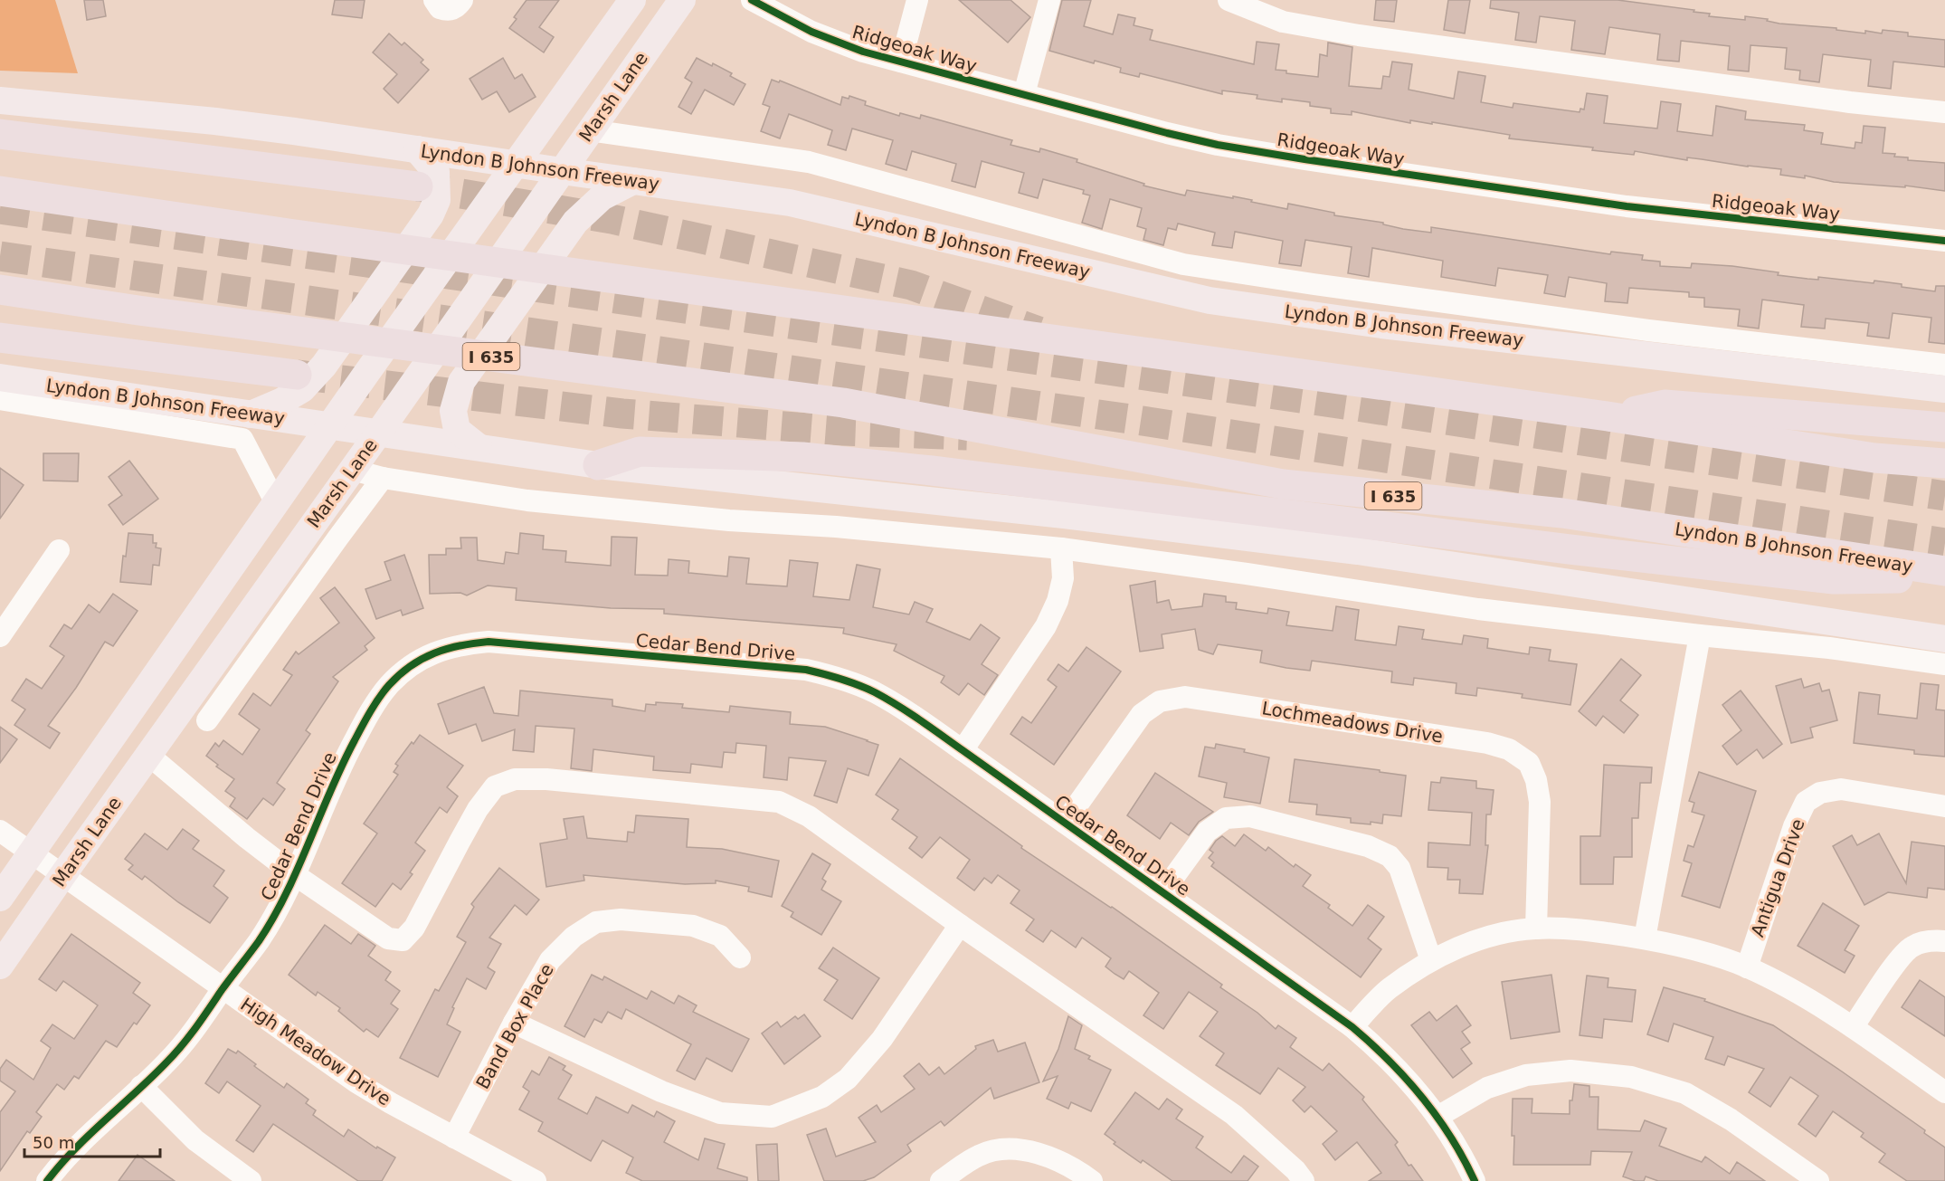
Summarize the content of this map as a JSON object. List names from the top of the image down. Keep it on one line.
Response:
{"streets":{"highway":["Lyndon B Johnson Freeway","I 635"],"main road":["Marsh Lane"],"street":["Ridgeoak Way","Cedar Bend Drive","Lochmeadows Drive","Antigua Drive","Band Box Place","High Meadow Drive"]},"crossings":[["Marsh Lane","Lyndon B Johnson Freeway"],["Marsh Lane","High Meadow Drive"],["Cedar Bend Drive","Lochmeadows Drive"],["Cedar Bend Drive","High Meadow Drive"],["Band Box Place","High Meadow Drive"]],"scale_bar":"50 m"}
